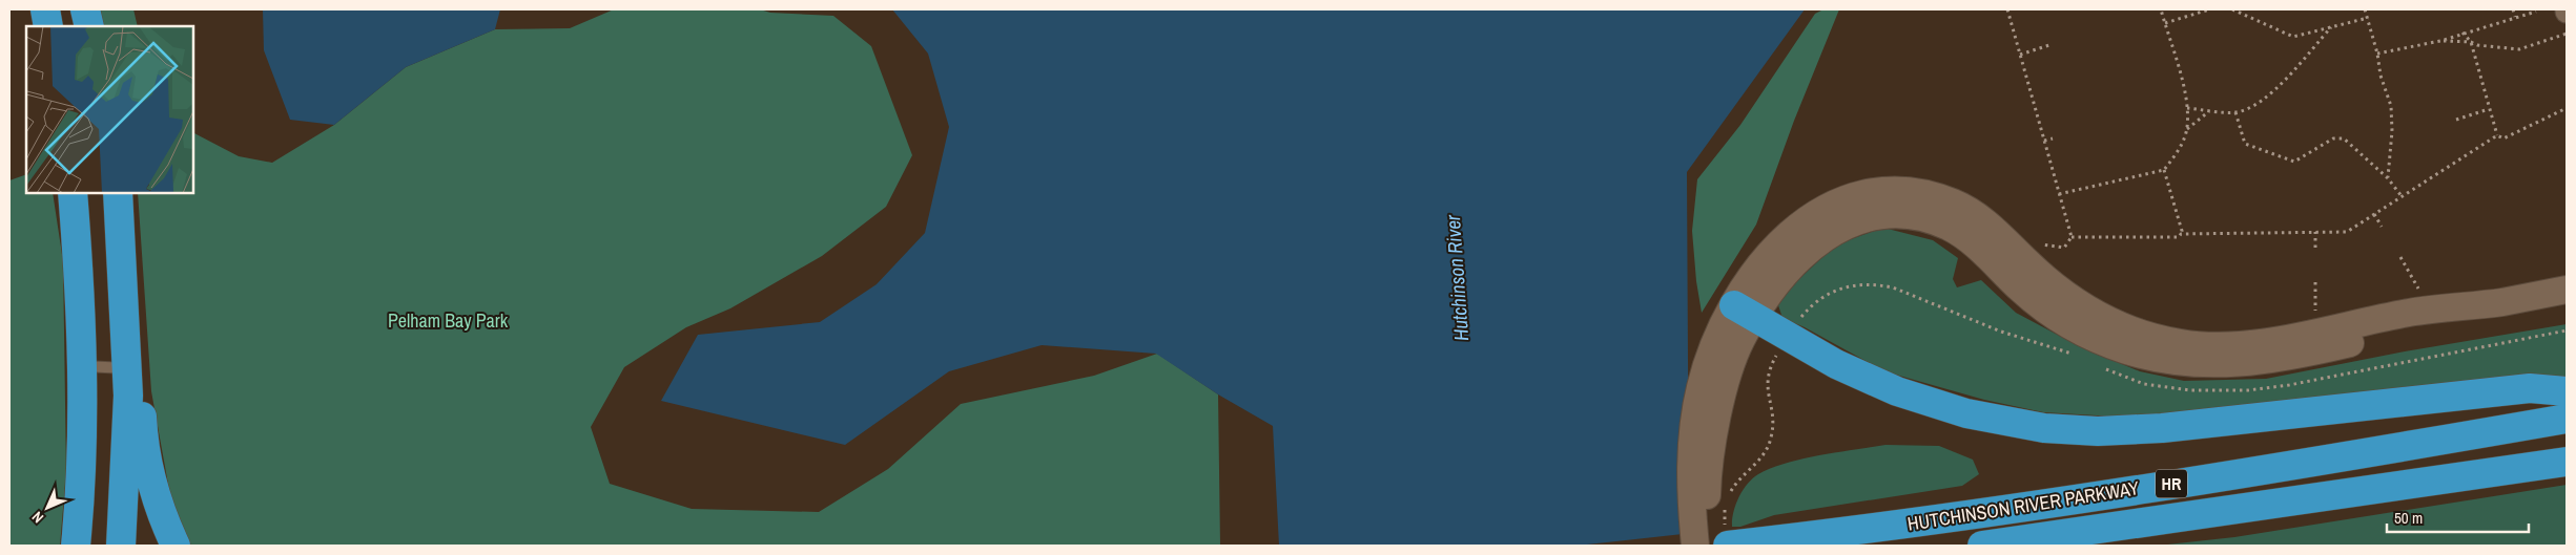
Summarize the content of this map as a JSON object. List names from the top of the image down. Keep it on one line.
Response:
{"streets":{"highway":["HR","HUTCHINSON RIVER PARKWAY"]},"water":["Hutchinson River"],"parks":["Pelham Bay Park"],"scale_bar":"50 m","north":"bottom left"}
